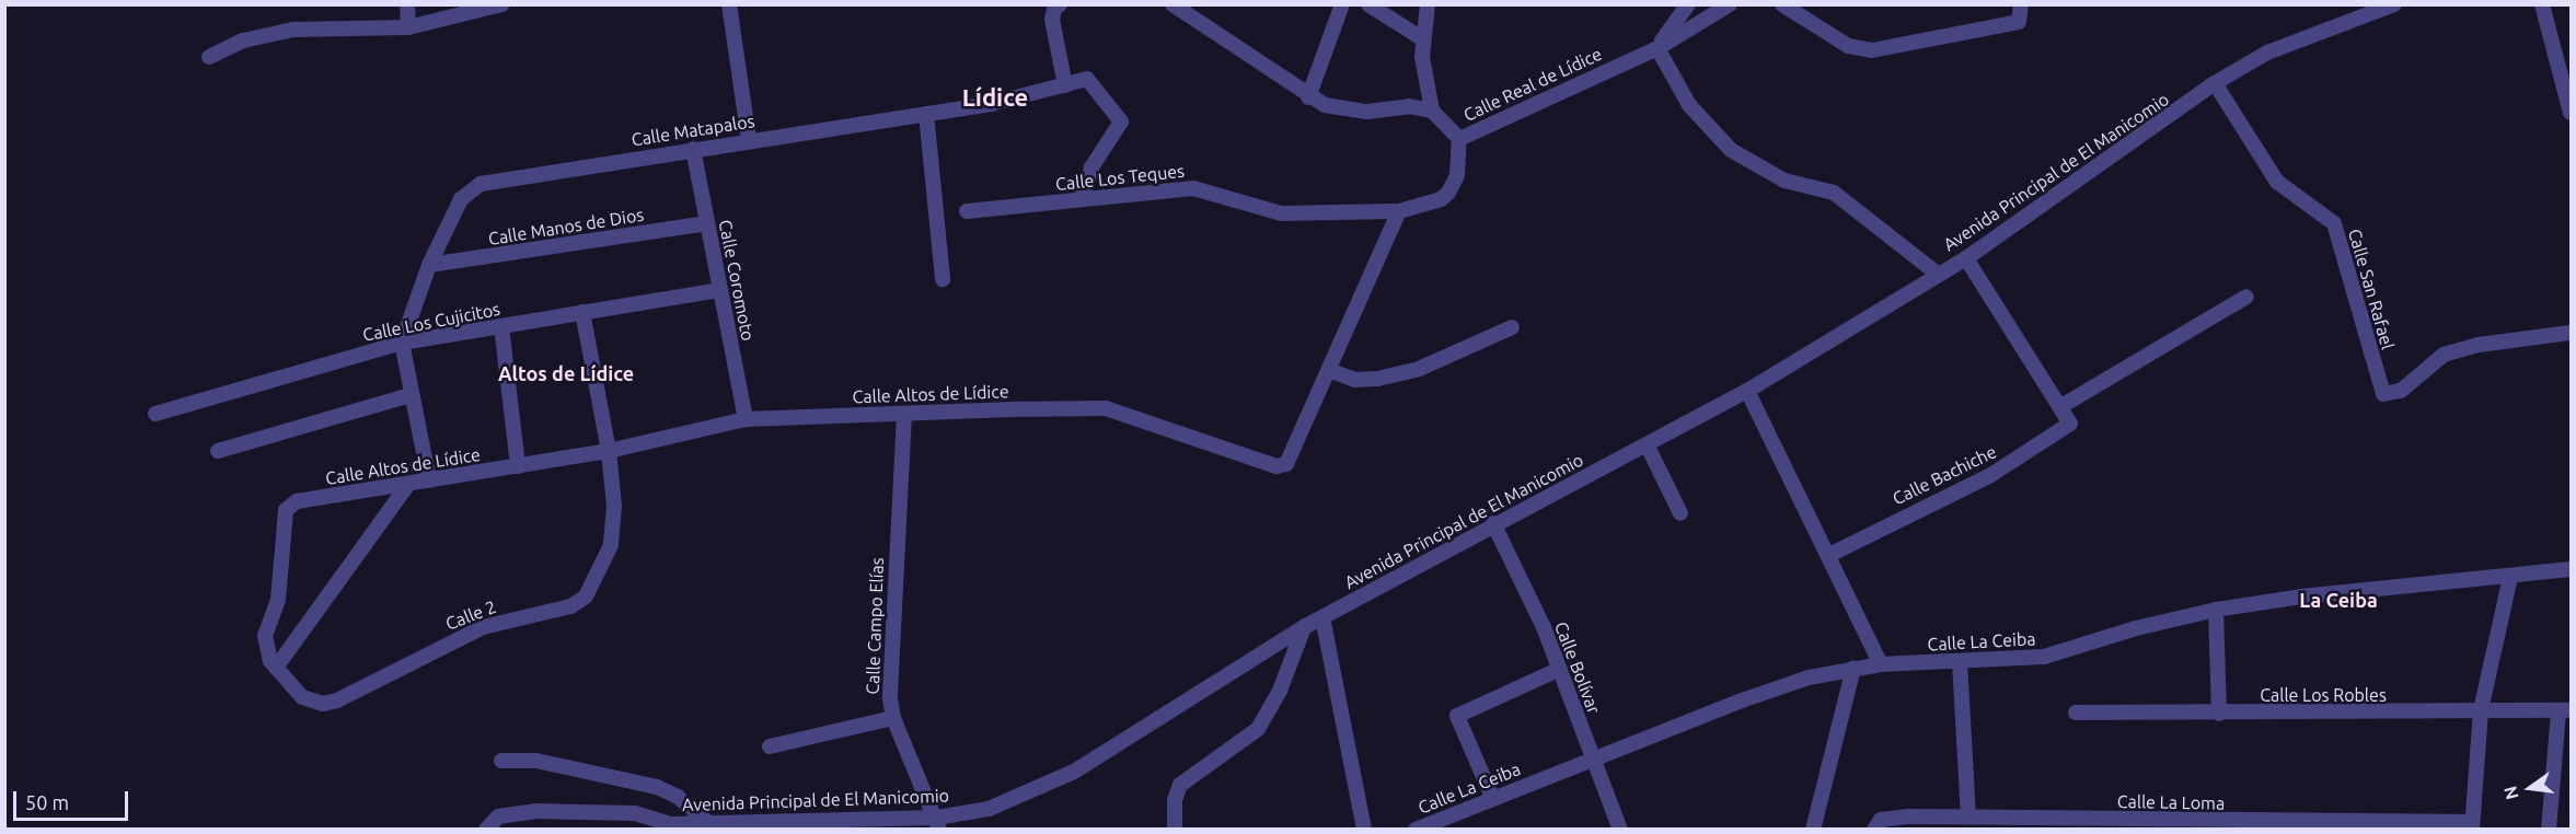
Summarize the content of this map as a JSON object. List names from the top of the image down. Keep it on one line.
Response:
{"streets":{"street":["Calle Real de Lídice","Calle Matapalos","Avenida Principal de El Manicomio","Calle Los Teques","Calle Manos de Dios","Calle Coromoto","Calle San Rafael","Calle Los Cujicitos","Calle Altos de Lídice","Calle Bachiche","Calle 2","Calle Campo Elías","Calle La Ceiba","Calle Bolívar","Calle Los Robles","Calle La Loma"]},"crossings":[["Calle Real de Lídice","Calle Los Teques"],["Calle Matapalos","Calle Los Teques"],["Calle Matapalos","Calle Manos de Dios"],["Calle Matapalos","Calle Coromoto"],["Calle Matapalos","Calle Los Cujicitos"],["Calle Matapalos","Calle Altos de Lídice"],["Avenida Principal de El Manicomio","Calle San Rafael"],["Avenida Principal de El Manicomio","Calle Campo Elías"],["Avenida Principal de El Manicomio","Calle Bolívar"],["Calle Los Teques","Calle Altos de Lídice"],["Calle Manos de Dios","Calle Coromoto"],["Calle Coromoto","Calle Los Cujicitos"],["Calle Coromoto","Calle Altos de Lídice"],["Calle Los Cujicitos","Calle 2"],["Calle Altos de Lídice","Calle 2"],["Calle Altos de Lídice","Calle Campo Elías"],["Calle La Ceiba","Calle Bolívar"]],"districts":["Lídice","Altos de Lídice","La Ceiba"],"scale_bar":"50 m","north":"left"}
